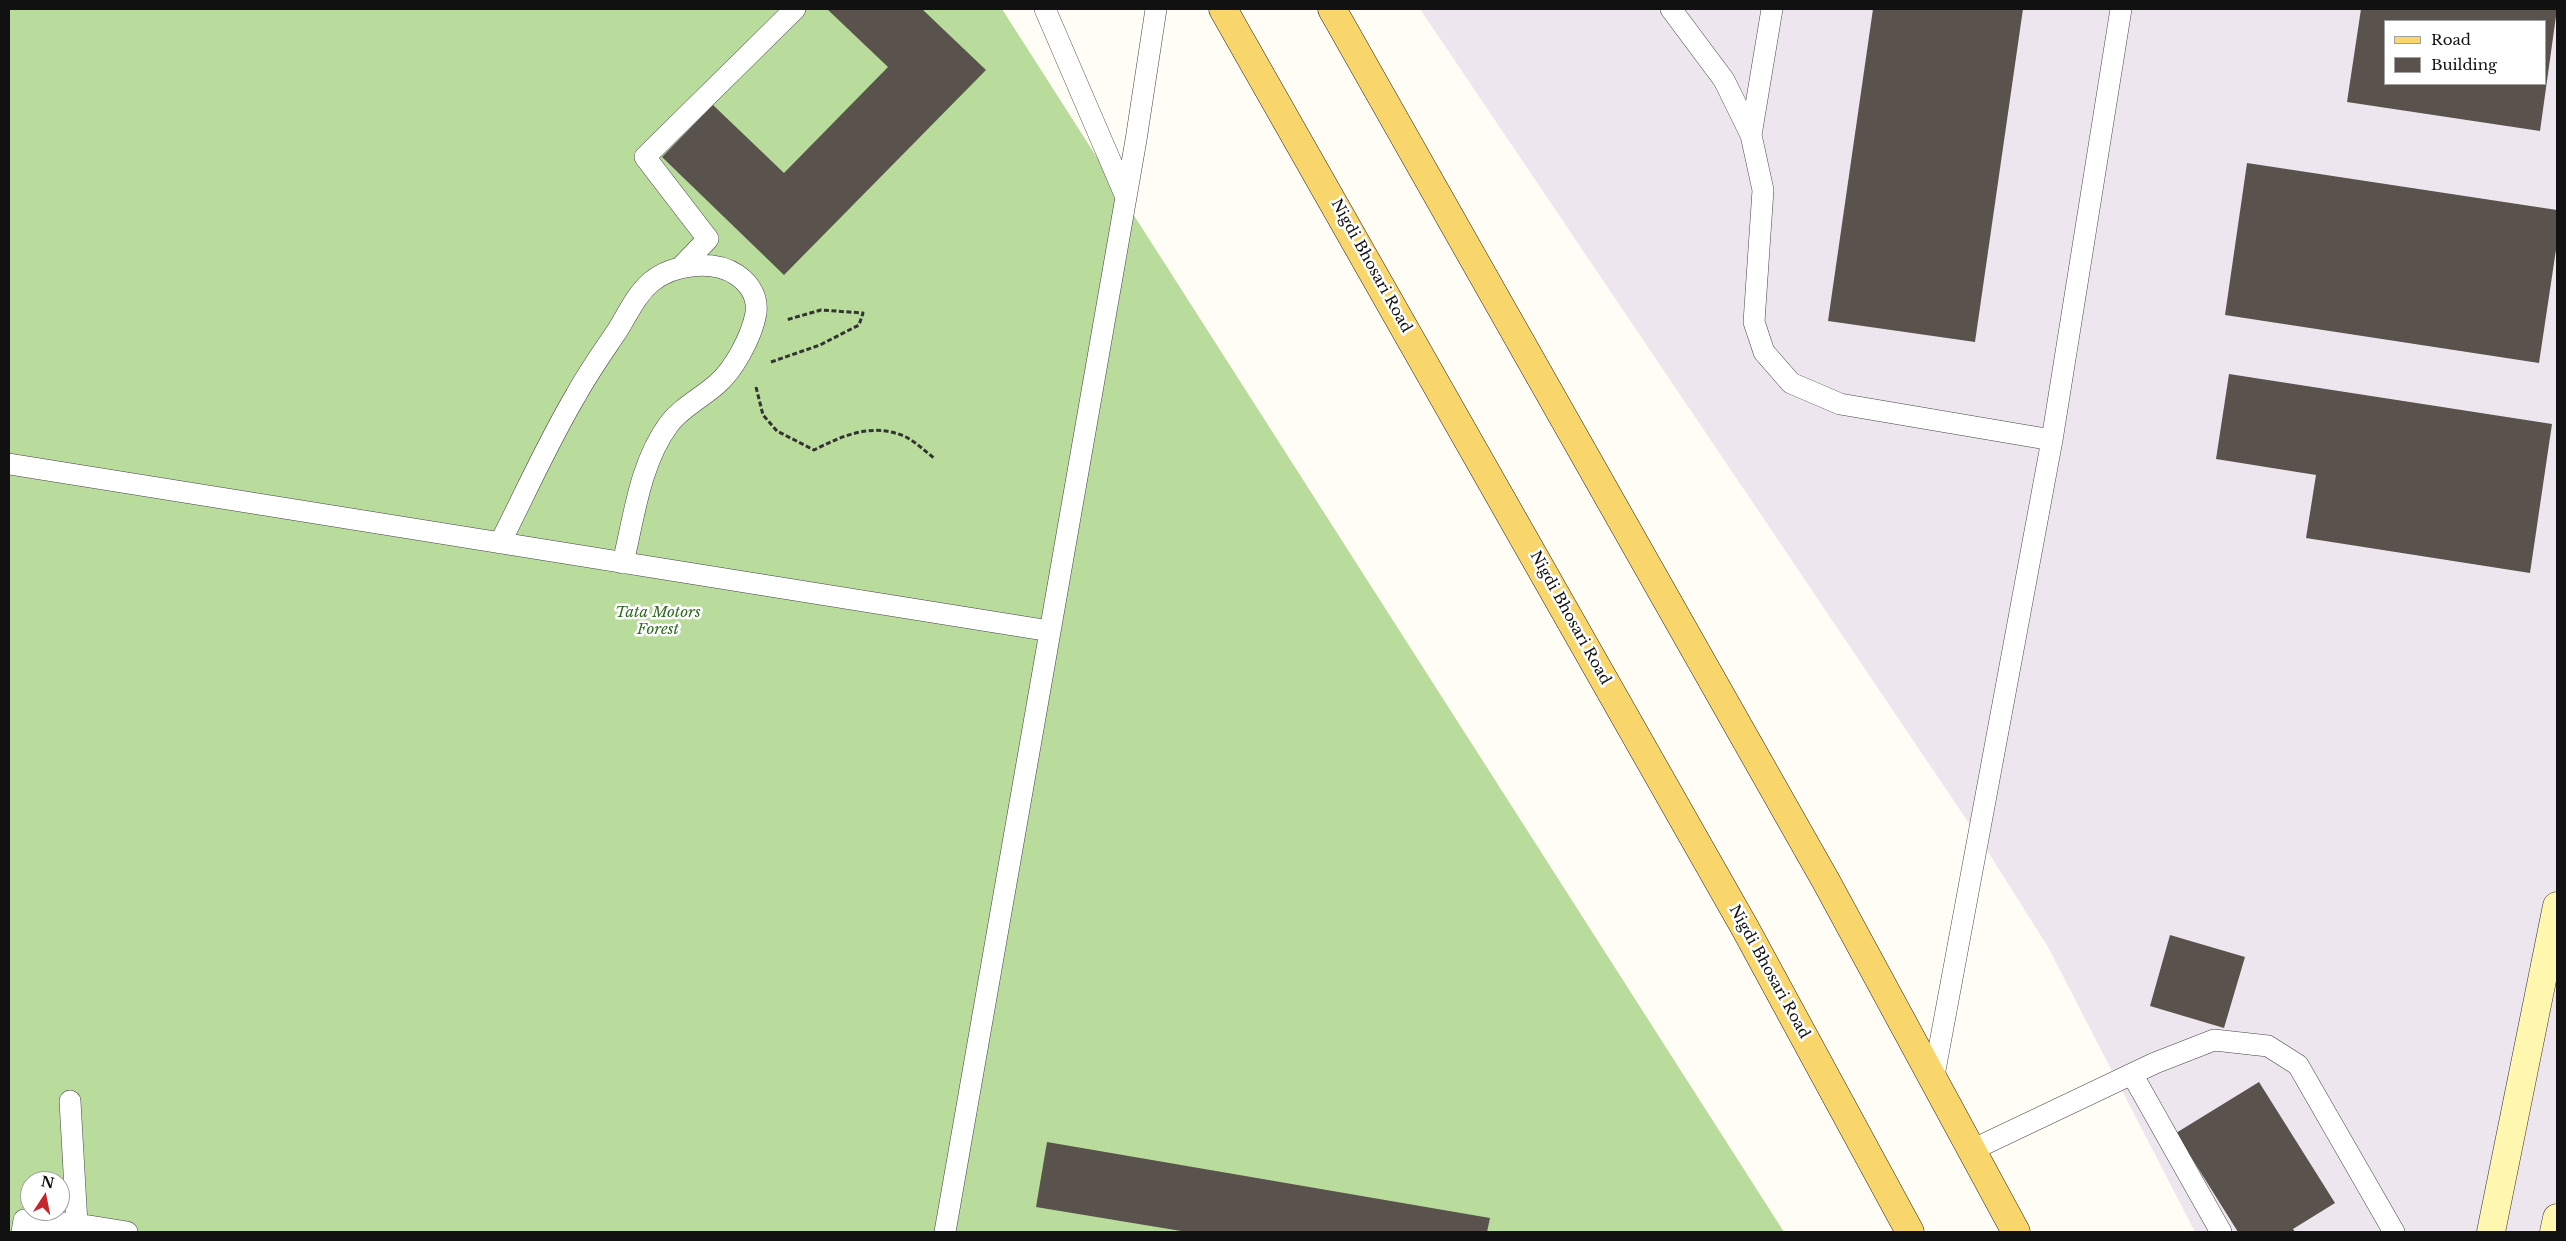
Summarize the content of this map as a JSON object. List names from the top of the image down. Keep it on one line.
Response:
{"streets":{"main road":["Nigdi Bhosari Road"]},"parks":["Tata Motors Forest"],"legend":["Road","Building"],"north":"top"}
